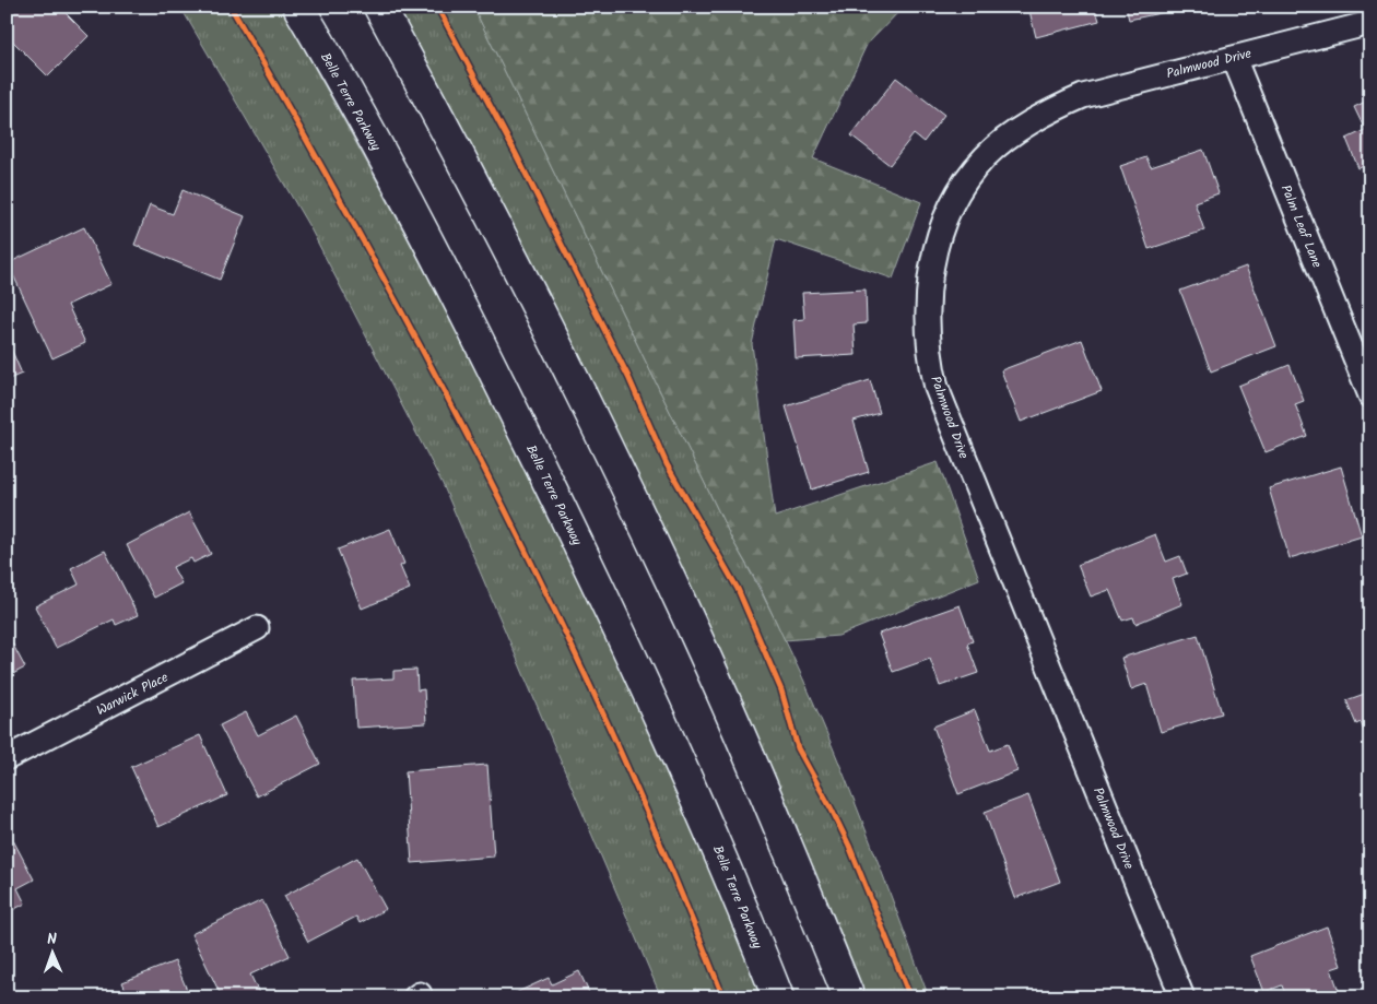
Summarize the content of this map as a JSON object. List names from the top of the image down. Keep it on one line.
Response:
{"streets":{"main road":["Belle Terre Parkway"],"street":["Palmwood Drive","Palm Leaf Lane","Warwick Place"]},"crossings":[["Palmwood Drive","Palm Leaf Lane"]],"north":"top"}
